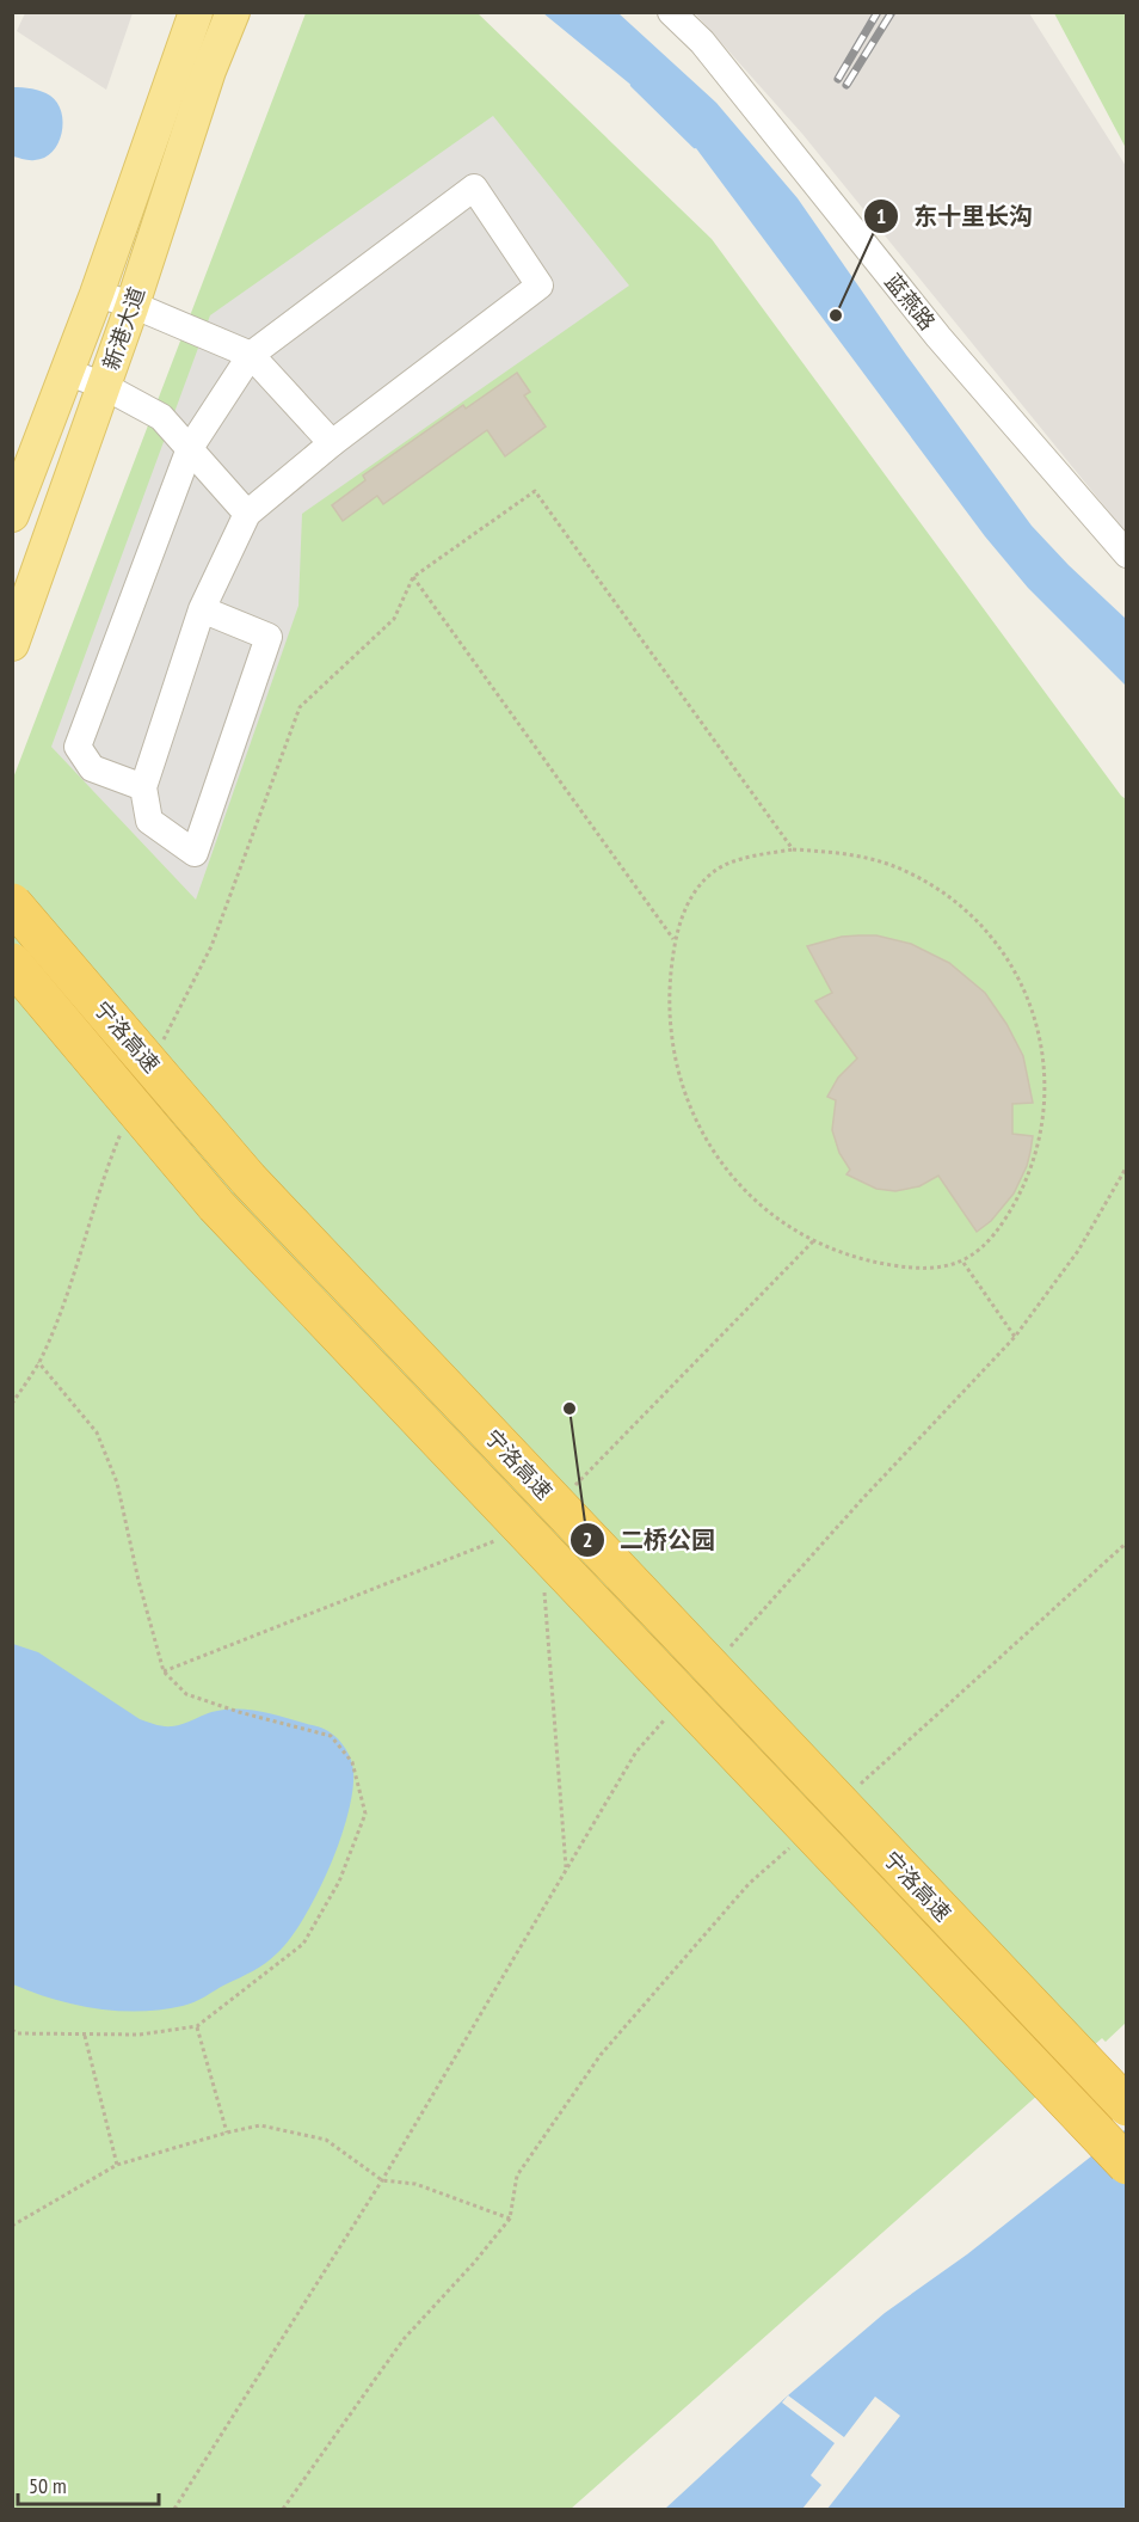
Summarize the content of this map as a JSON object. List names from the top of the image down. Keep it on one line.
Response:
{"streets":{"highway":["宁洛高速"],"main road":["新港大道"],"street":["蓝燕路"]},"places":["东十里长沟","二桥公园"],"scale_bar":"50 m"}
